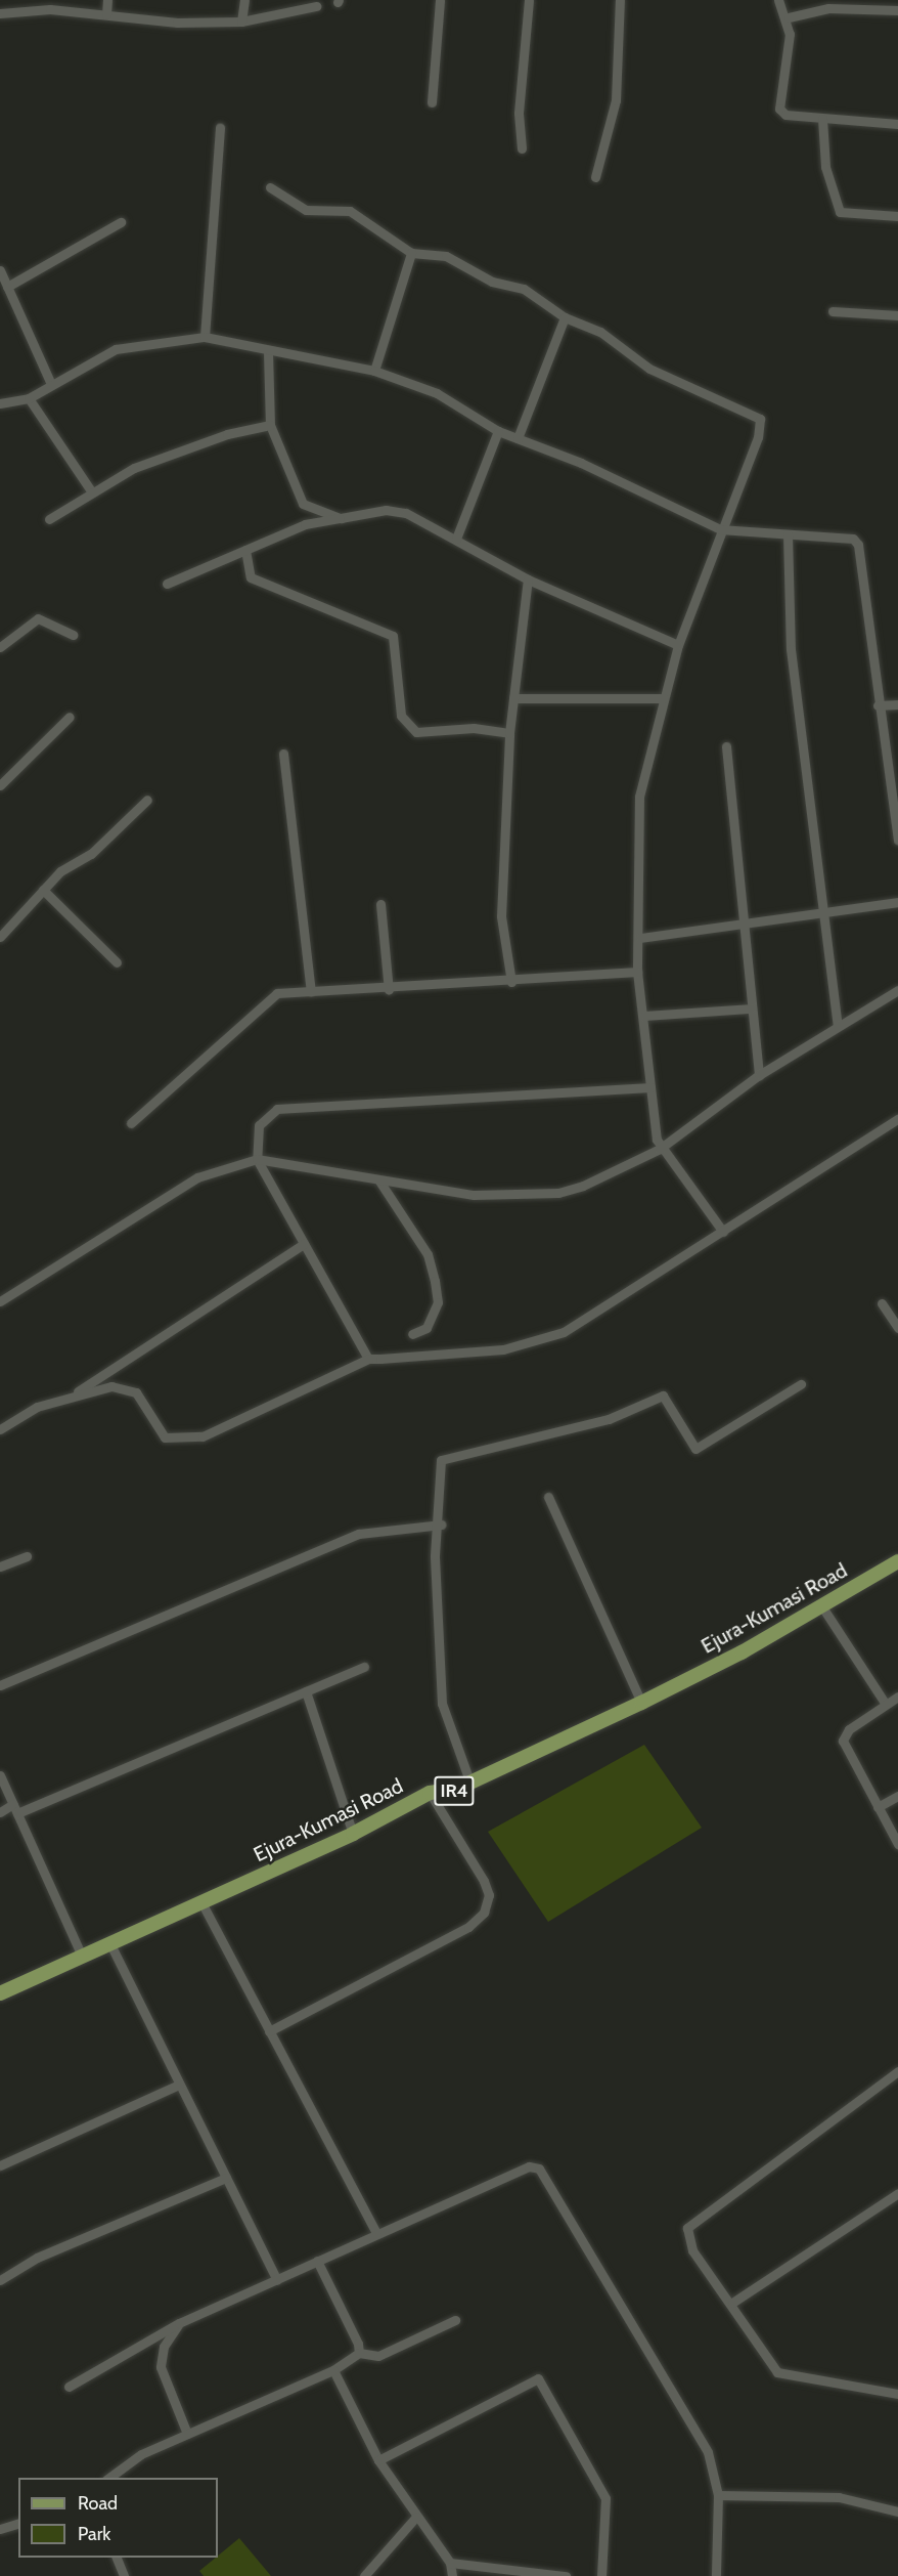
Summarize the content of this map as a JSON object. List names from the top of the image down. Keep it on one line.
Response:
{"streets":{"main road":["Ejura-Kumasi Road","IR4"]},"legend":["Road","Park"]}
